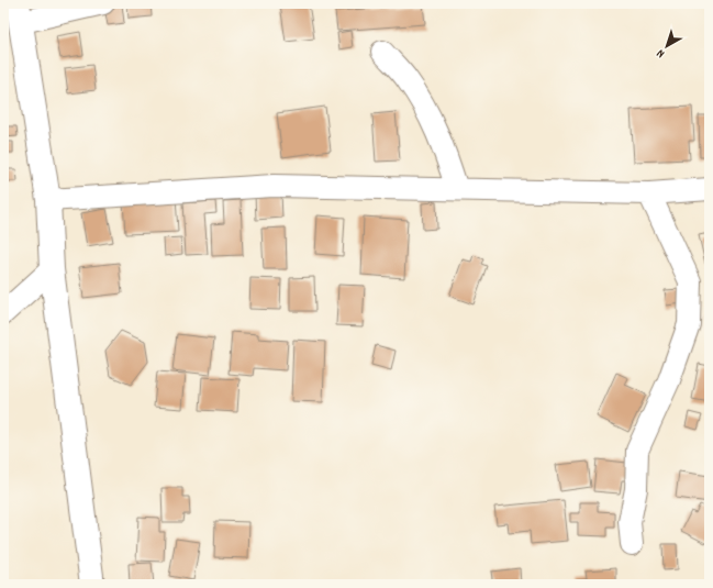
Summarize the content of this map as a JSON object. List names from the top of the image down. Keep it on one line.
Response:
{"north":"bottom left"}
